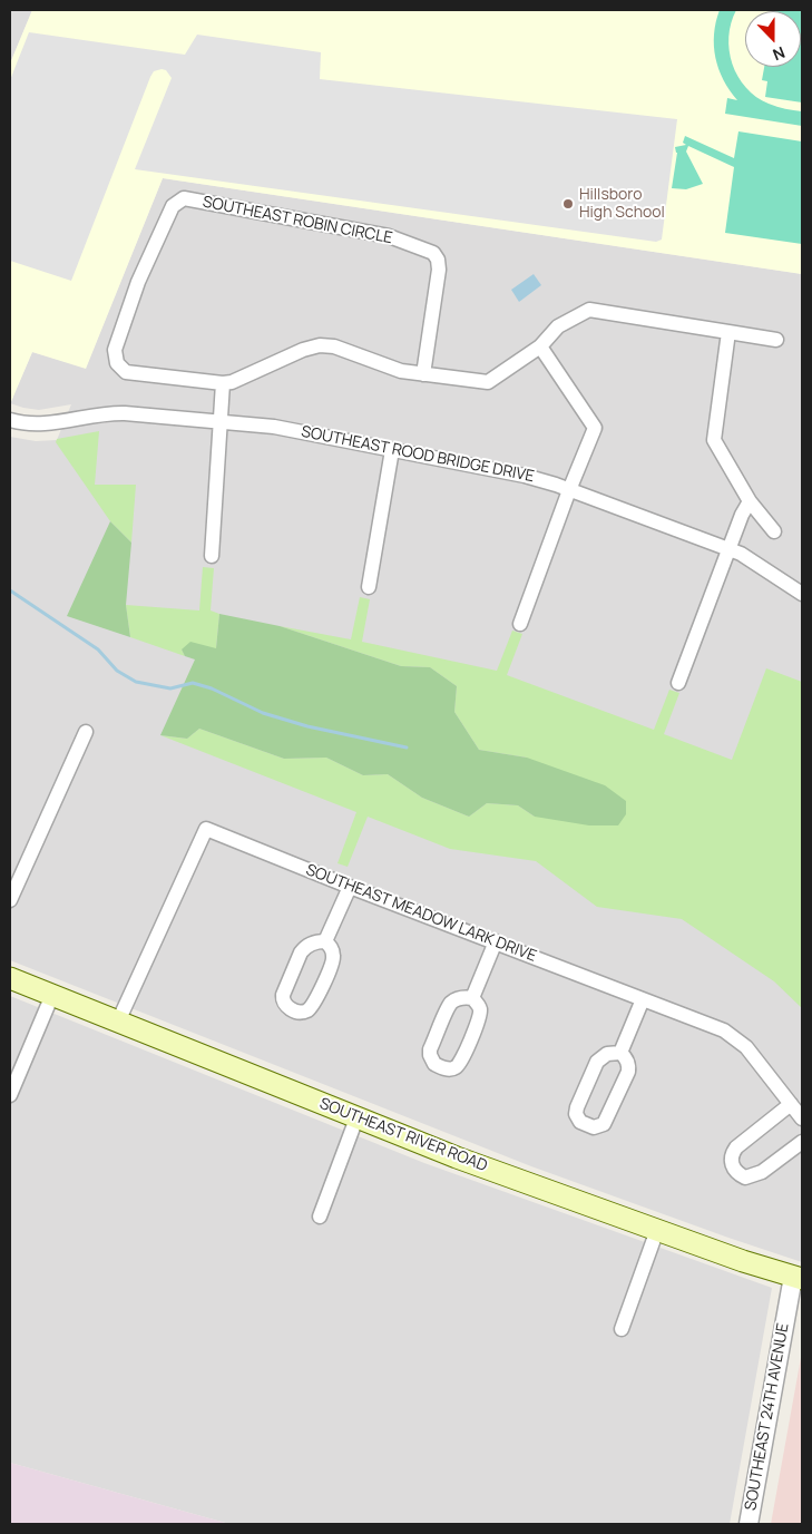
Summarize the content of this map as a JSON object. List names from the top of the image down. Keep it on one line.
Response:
{"streets":{"main road":["SOUTHEAST RIVER ROAD"],"street":["SOUTHEAST ROBIN CIRCLE","SOUTHEAST ROOD BRIDGE DRIVE","SOUTHEAST MEADOW LARK DRIVE","SOUTHEAST 24TH AVENUE"]},"crossings":[["SOUTHEAST MEADOW LARK DRIVE","SOUTHEAST RIVER ROAD"],["SOUTHEAST RIVER ROAD","SOUTHEAST 24TH AVENUE"]],"places":["Hillsboro High School"],"north":"bottom"}
